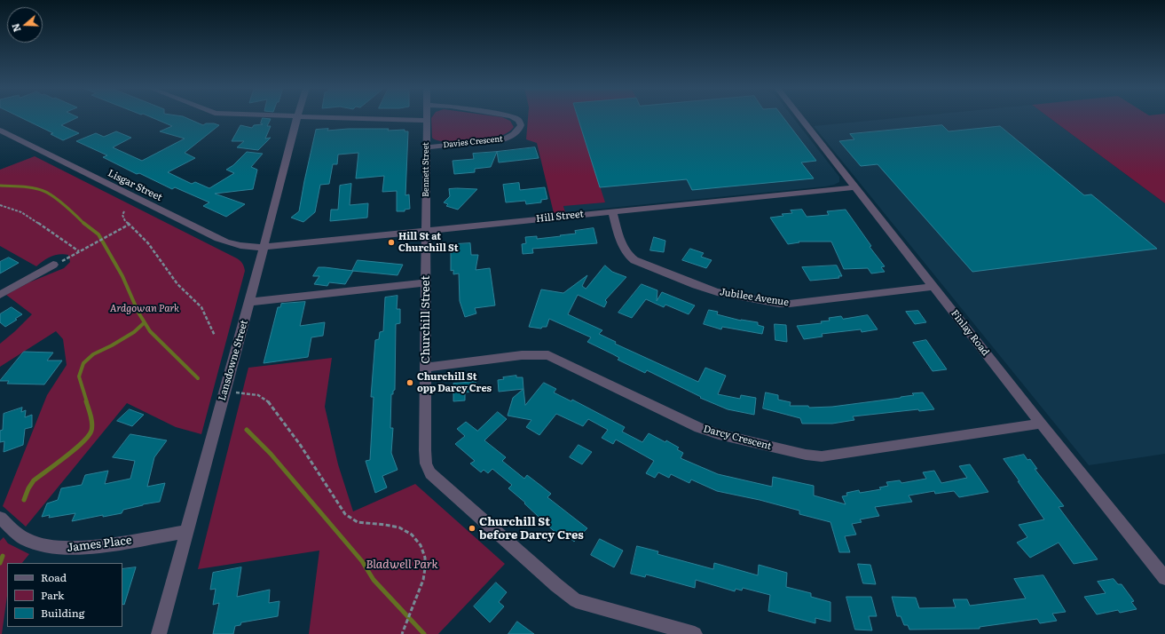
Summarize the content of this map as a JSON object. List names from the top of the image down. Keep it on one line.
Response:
{"streets":{"street":["Davies Crescent","Bennett Street","Lisgar Street","Hill Street","Jubilee Avenue","Churchill Street","Finlay Road","Lansdowne Street","Darcy Crescent","James Place"]},"crossings":[["Davies Crescent","Bennett Street"],["Bennett Street","Hill Street"],["Bennett Street","Churchill Street"],["Lisgar Street","Hill Street"],["Lisgar Street","Lansdowne Street"],["Hill Street","Jubilee Avenue"],["Hill Street","Churchill Street"],["Hill Street","Finlay Road"],["Hill Street","Lansdowne Street"],["Jubilee Avenue","Finlay Road"],["Churchill Street","Darcy Crescent"],["Finlay Road","Darcy Crescent"],["Lansdowne Street","James Place"]],"parks":["Ardgowan Park","Bladwell Park"],"places":["Hill St at Churchill St","Churchill St opp Darcy Cres","Churchill St before Darcy Cres"],"legend":["Road","Park","Building"],"north":"left"}
